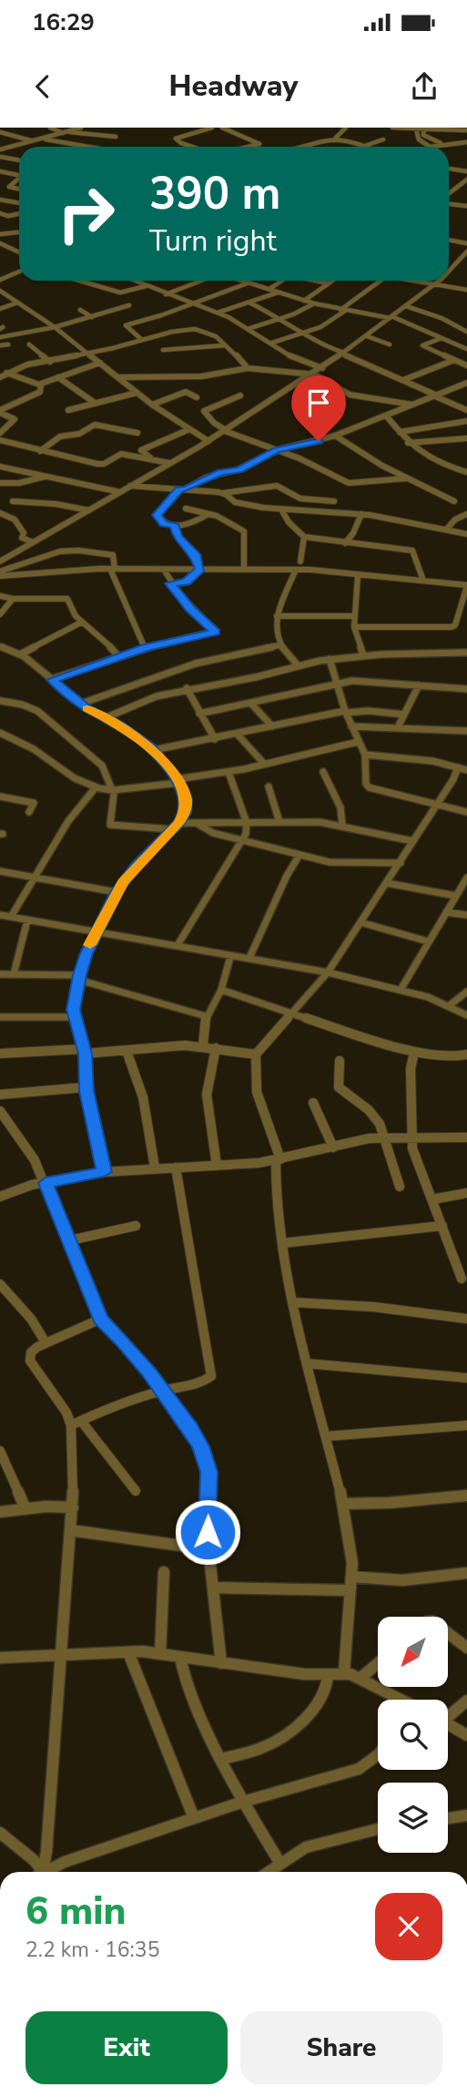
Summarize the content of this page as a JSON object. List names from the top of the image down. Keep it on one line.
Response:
{"north":"bottom left","page":{"status":"16:29","header":"Headway","turn":["390 m","Turn right"],"heading":["6 min","2.2 km · 16:35"],"buttons":["Exit","Share"]}}
